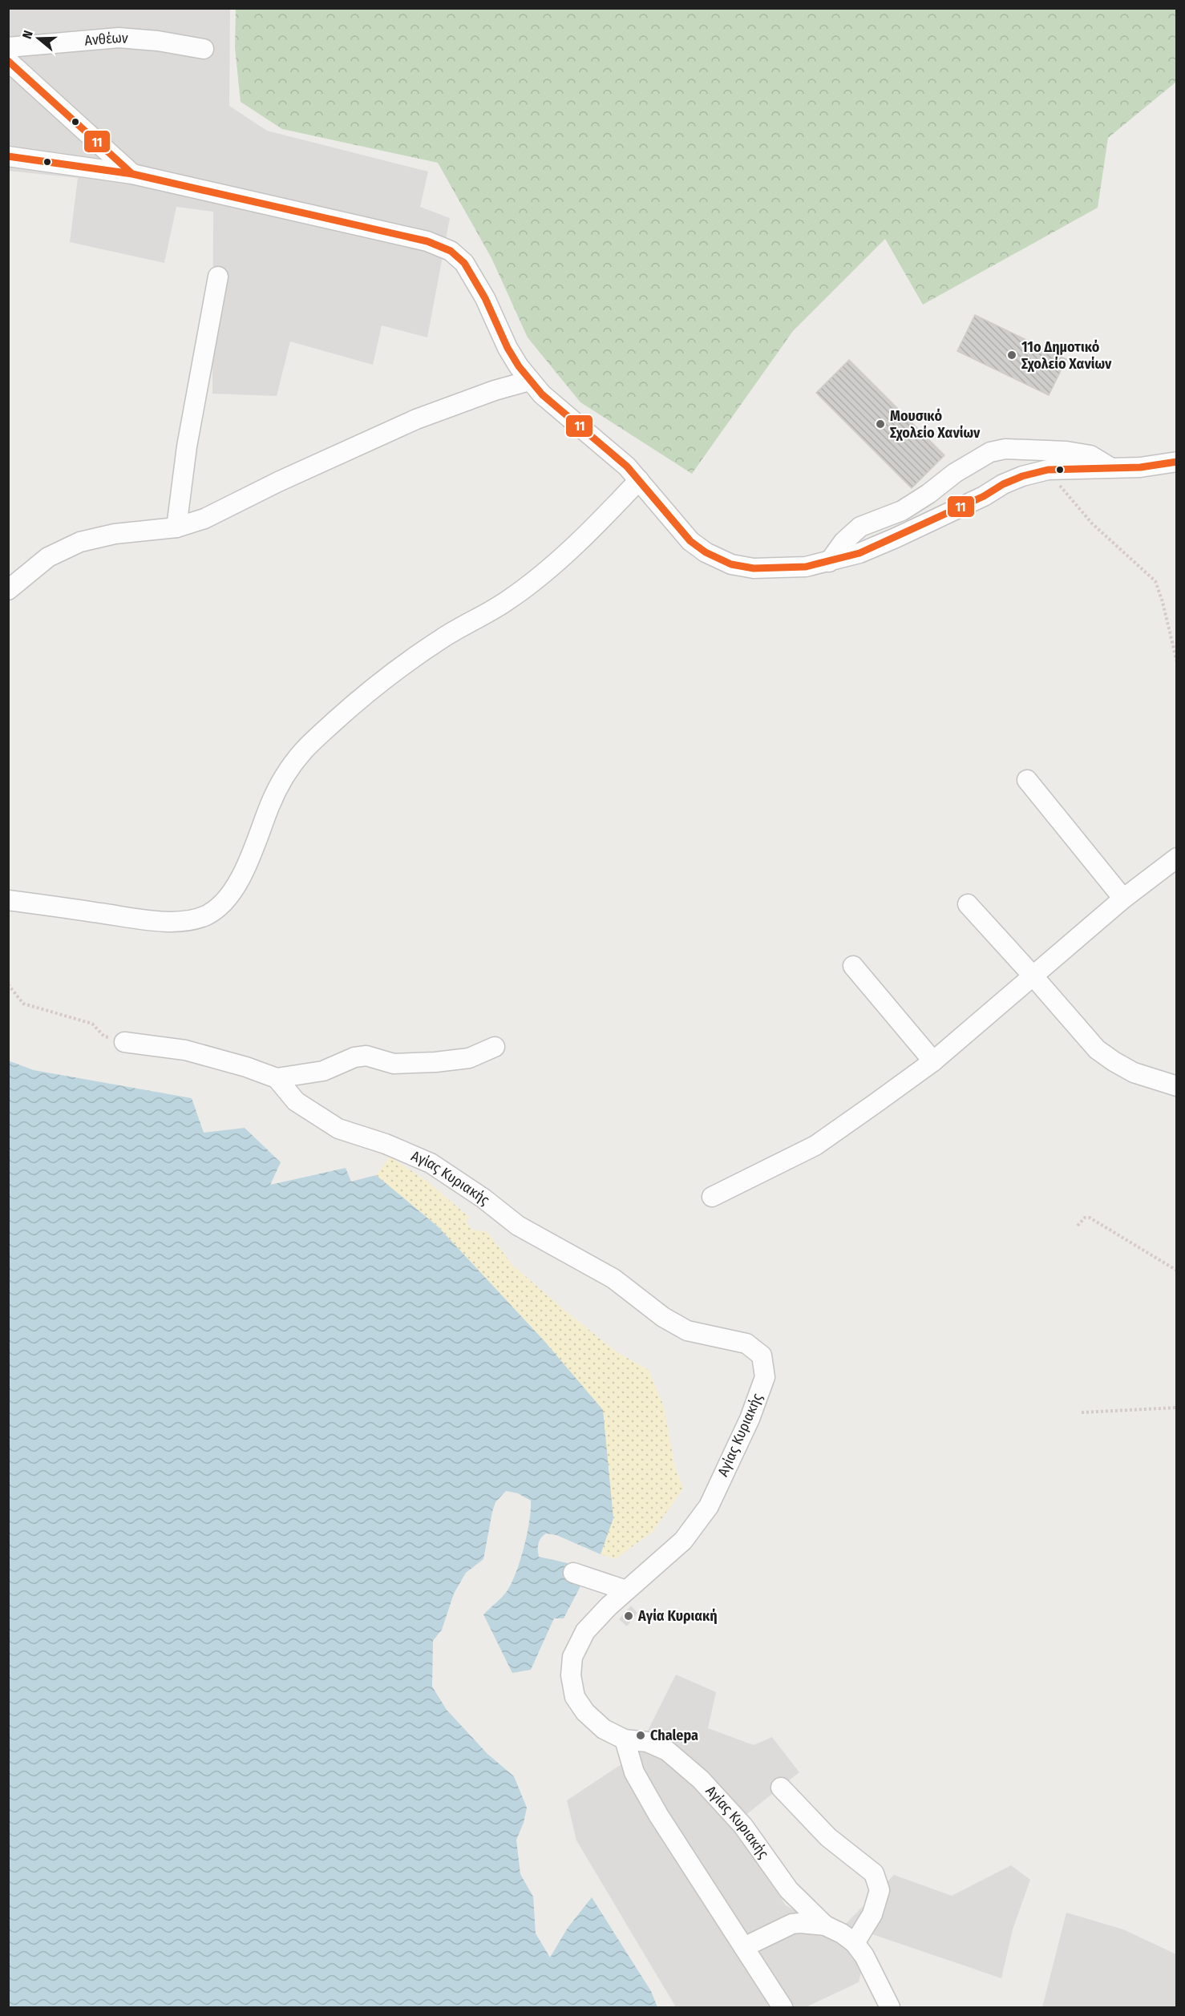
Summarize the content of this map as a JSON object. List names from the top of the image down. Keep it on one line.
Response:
{"streets":{"street":["Ανθέων","Αγίας Κυριακής"]},"places":["11o Δημοτικό Σχολείο Χανίων","Μουσικό Σχολείο Χανίων","Αγία Κυριακή","Chalepa"],"lines":["transit line 11"],"north":"left"}
